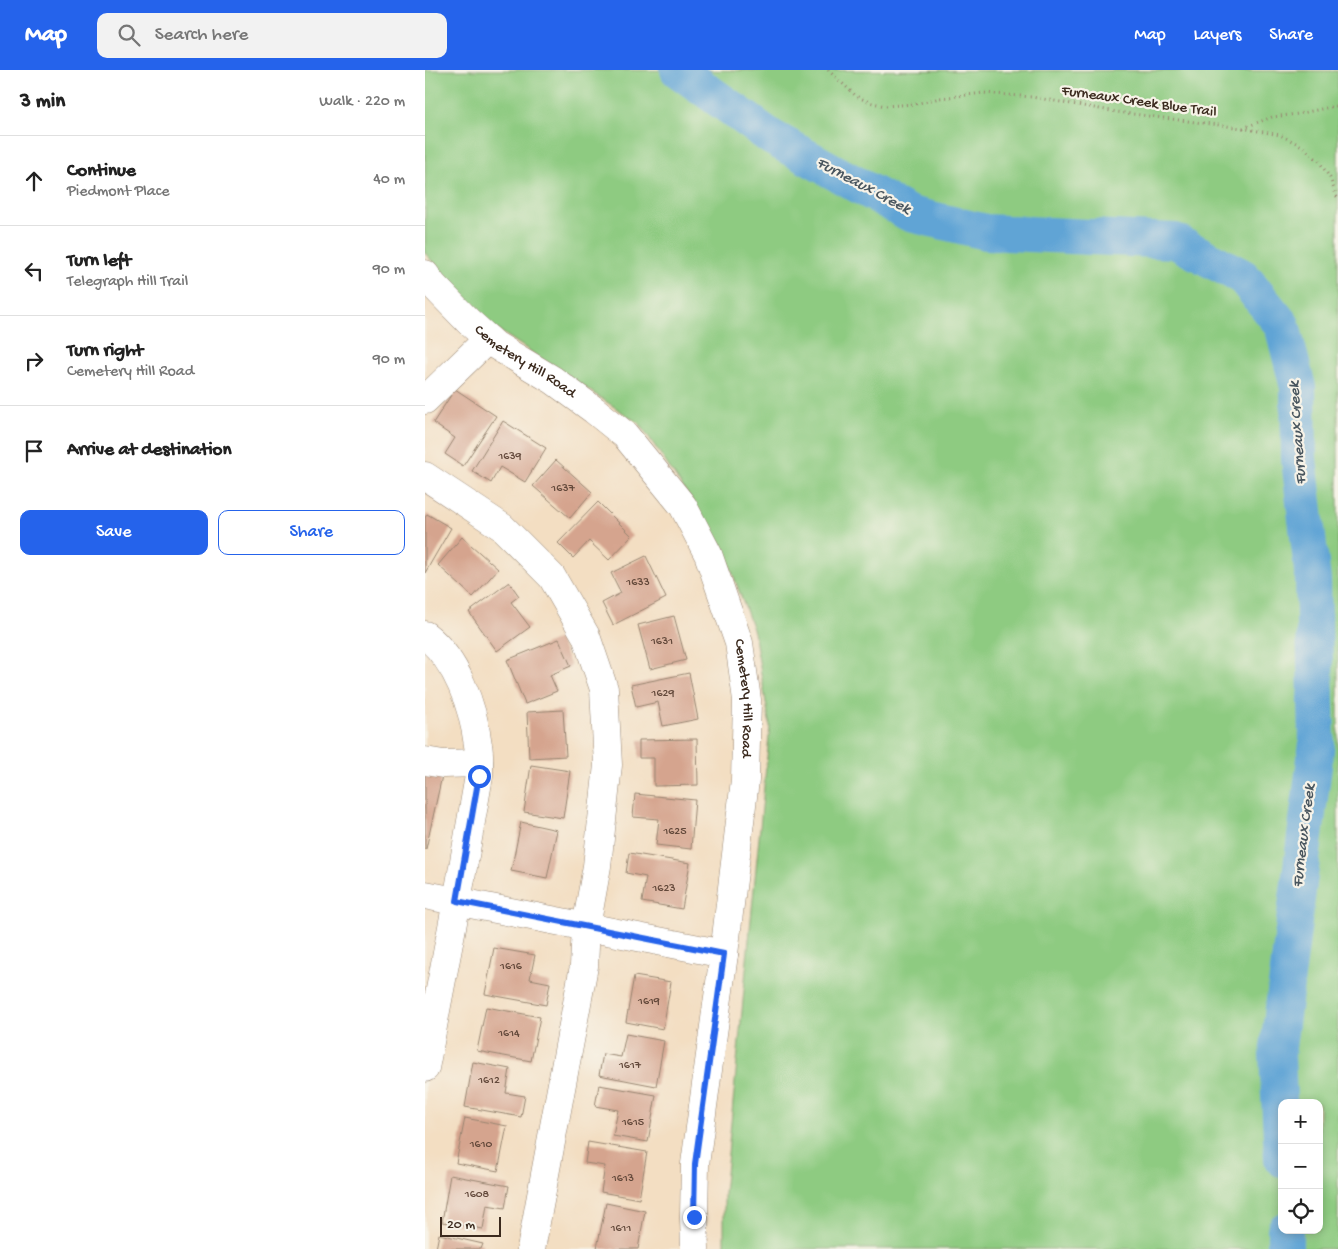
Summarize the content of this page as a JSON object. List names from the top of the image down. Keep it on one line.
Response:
{"streets":{"street":["Cemetery Hill Road"],"path":["Furneaux Creek Blue Trail"]},"water":["Furneaux Creek"],"house_numbers":["1639","1637","1633","1631","1629","1625","1623","1616","1619","1614","1617","1612","1615","1610","1613","1608","1611"],"scale_bar":"20 m","page":{"header":"Map","search":"Search here","nav":["Map","Layers","Share"],"heading":["3 min","Walk · 220 m"],"list":[["Continue","Piedmont Place","40 m"],["Turn left","Telegraph Hill Trail","90 m"],["Turn right","Cemetery Hill Road","90 m"],"Arrive at destination"],"buttons":["Save","Share"],"map_buttons":["+","−"],"scale":"20 m"}}
